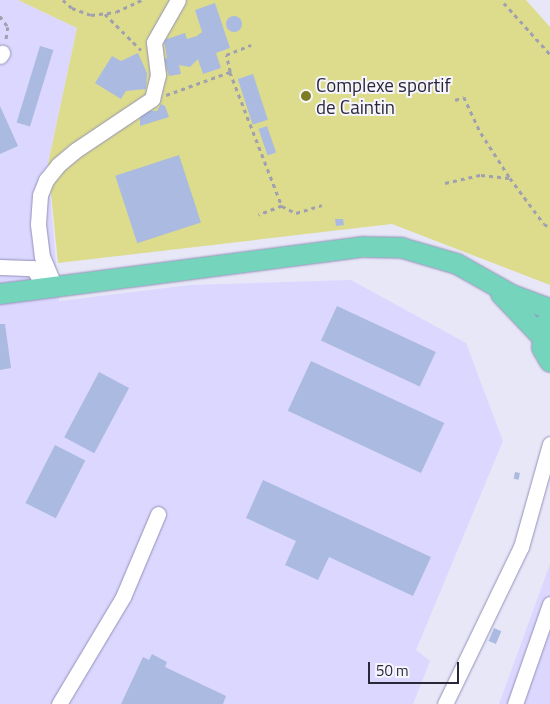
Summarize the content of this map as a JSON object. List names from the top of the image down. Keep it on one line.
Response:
{"places":["Complexe sportif de Caintin"],"scale_bar":"50 m"}
